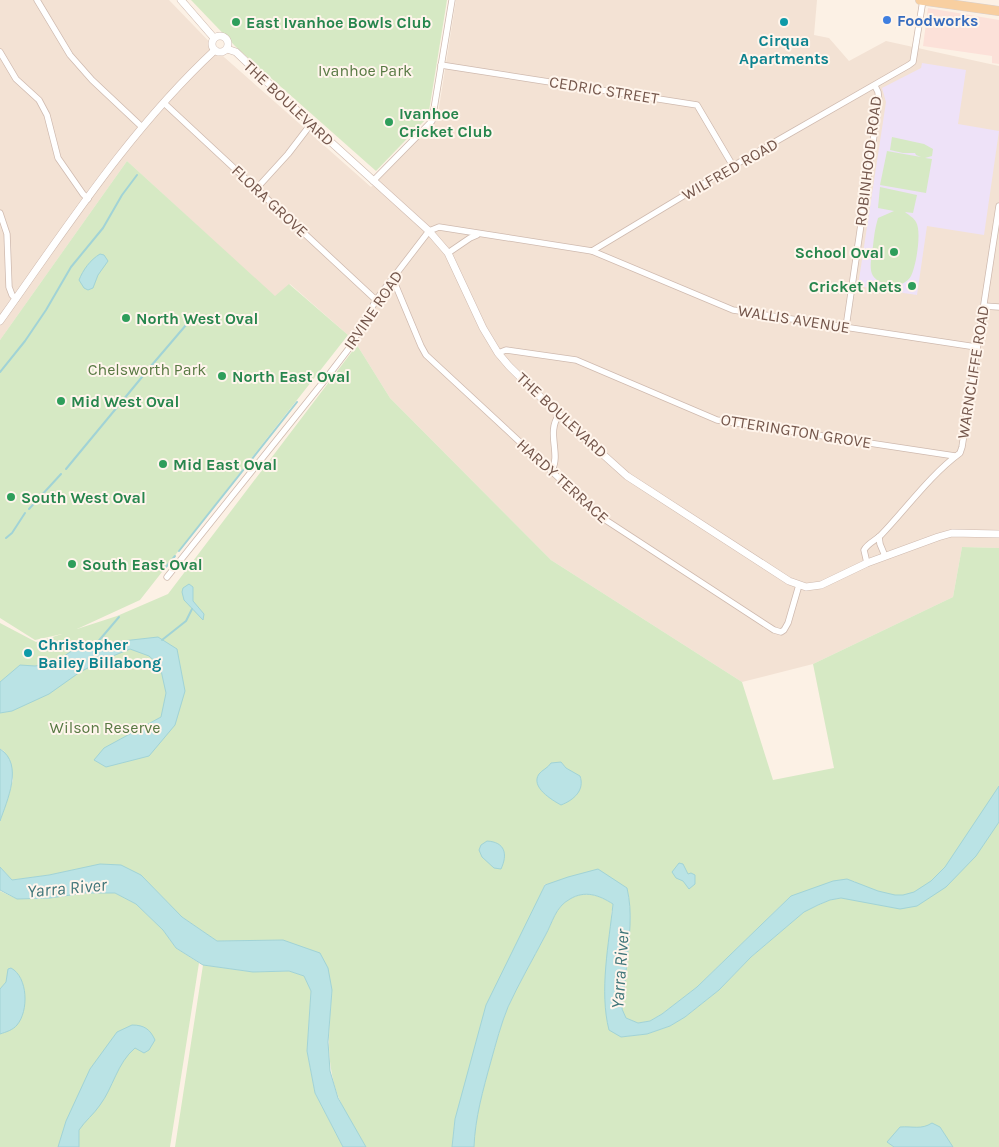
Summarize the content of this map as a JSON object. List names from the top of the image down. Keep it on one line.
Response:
{"streets":{"street":["CEDRIC STREET","THE BOULEVARD","ROBINHOOD ROAD","WILFRED ROAD","FLORA GROVE","IRVINE ROAD","WALLIS AVENUE","WARNCLIFFE ROAD","OTTERINGTON GROVE","HARDY TERRACE"]},"crossings":[["CEDRIC STREET","WILFRED ROAD"],["THE BOULEVARD","IRVINE ROAD"],["THE BOULEVARD","WARNCLIFFE ROAD"],["THE BOULEVARD","OTTERINGTON GROVE"],["THE BOULEVARD","HARDY TERRACE"],["ROBINHOOD ROAD","WILFRED ROAD"],["ROBINHOOD ROAD","WALLIS AVENUE"],["WILFRED ROAD","WALLIS AVENUE"],["FLORA GROVE","IRVINE ROAD"],["IRVINE ROAD","HARDY TERRACE"],["WALLIS AVENUE","WARNCLIFFE ROAD"],["WARNCLIFFE ROAD","OTTERINGTON GROVE"]],"water":["Yarra River"],"parks":["Ivanhoe Park","Chelsworth Park","Wilson Reserve"],"places":["Foodworks","East Ivanhoe Bowls Club","Cirqua Apartments","Ivanhoe Cricket Club","School Oval","Cricket Nets","North West Oval","North East Oval","Mid West Oval","Mid East Oval","South West Oval","South East Oval","Christopher Bailey Billabong"]}
